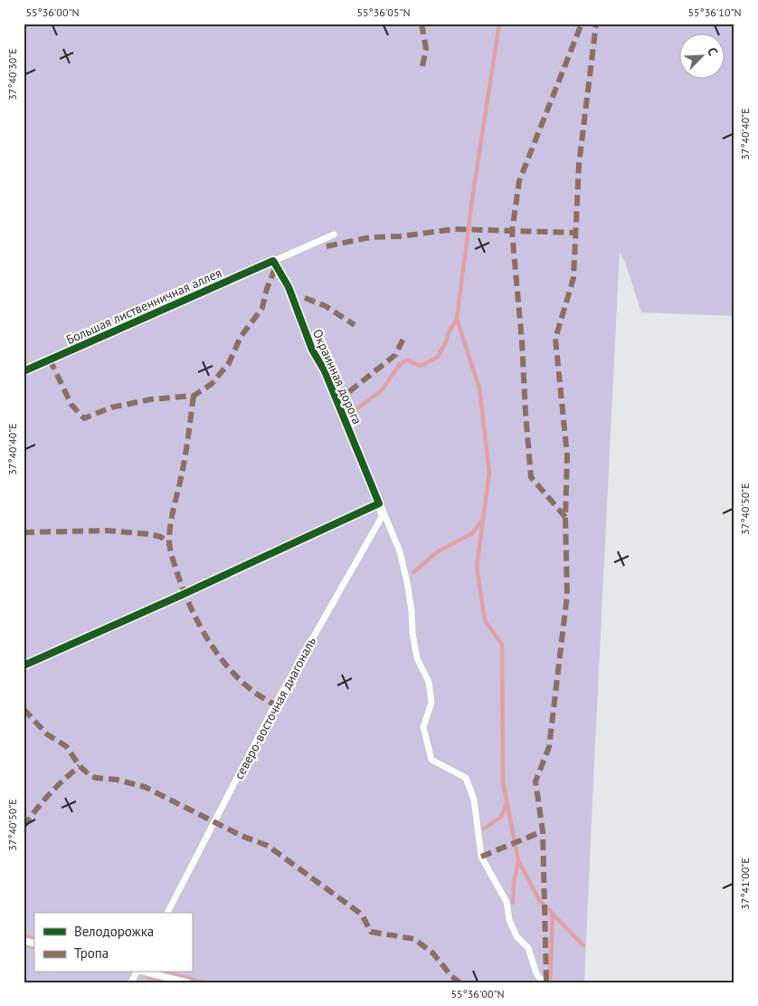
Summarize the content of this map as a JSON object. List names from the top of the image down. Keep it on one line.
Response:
{"streets":{"lane":["Большая лиственничная аллея","Окраинная дорога","северо-восточная диагональ"]},"crossings":[["Большая лиственничная аллея","Окраинная дорога"],["Окраинная дорога","северо-восточная диагональ"]],"legend":["Велодорожка","Тропа"],"north":"top right","coordinates":["55°36'00\"N","55°36'05\"N","55°36'10\"N","37°40'30\"E","37°40'40\"E","37°40'50\"E","37°41'00\"E"]}
